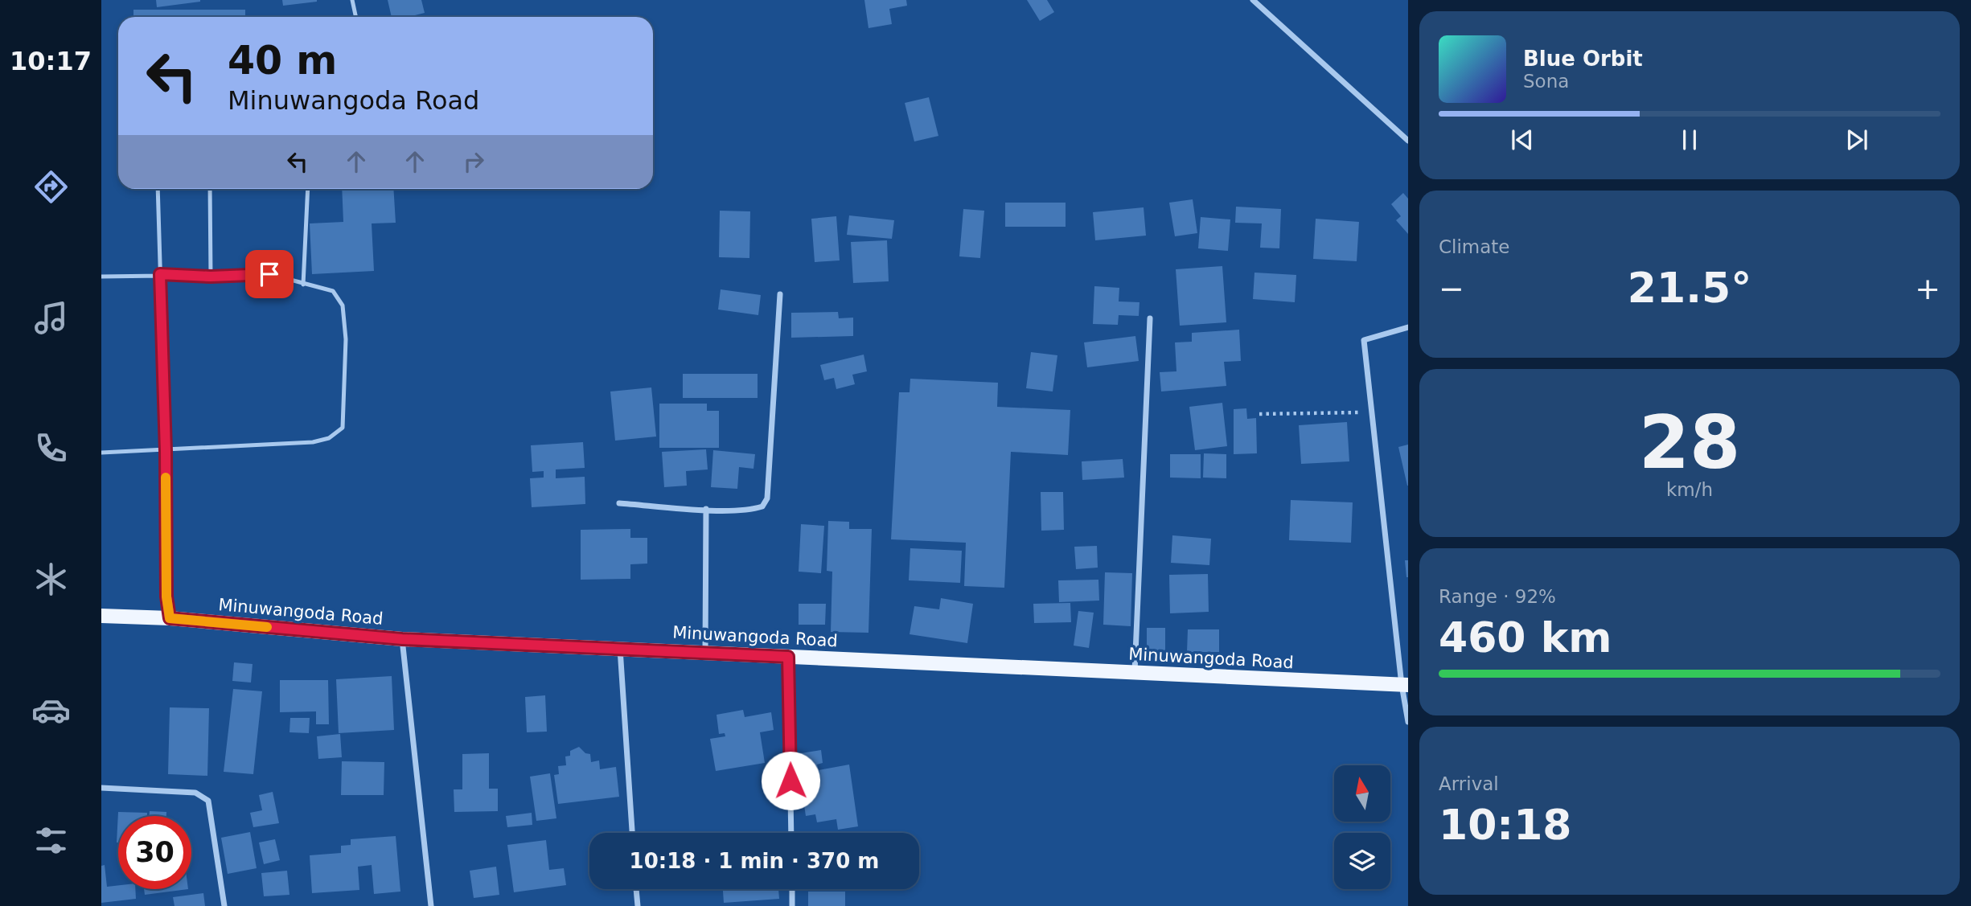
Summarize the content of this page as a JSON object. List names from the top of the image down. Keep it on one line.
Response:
{"streets":{"main road":["Minuwangoda Road"]},"north":"top","page":{"tabs":"10:17","turn":["40 m","Minuwangoda Road"],"song":["Blue Orbit","Sona"],"tile":["Climate",["28","km/h"],["Range · 92%","460 km"],["Arrival","10:18"]],"heat":["−","21.5°","+"],"limit":"30","trip":"10:18 · 1 min · 370 m"}}
